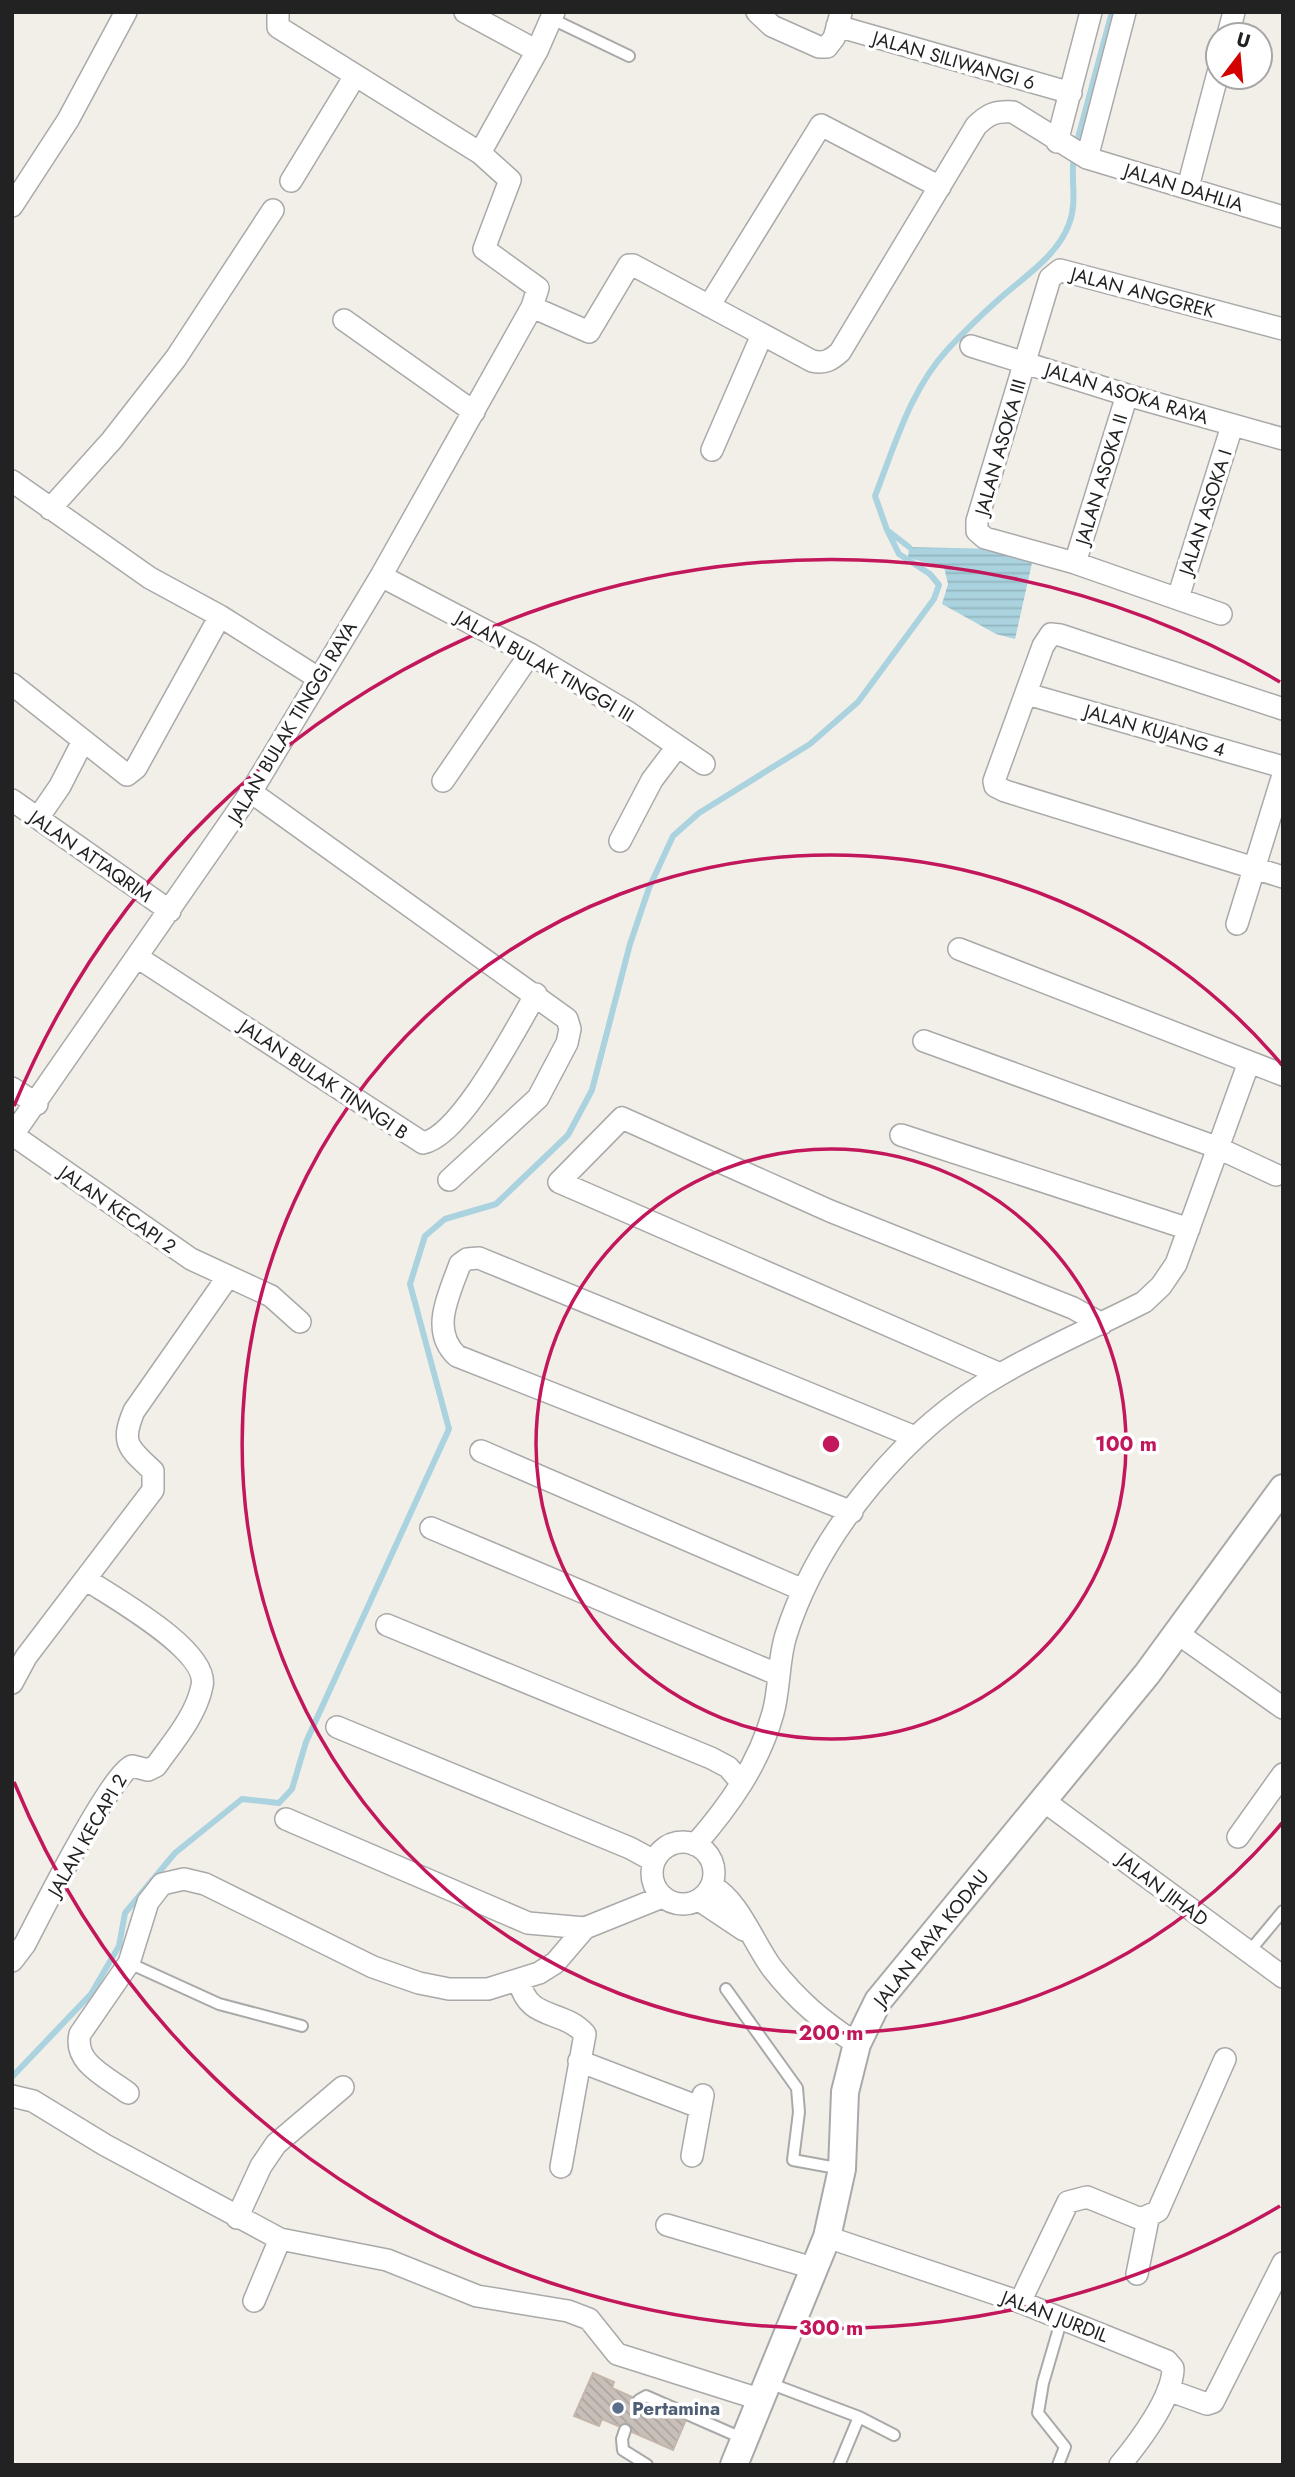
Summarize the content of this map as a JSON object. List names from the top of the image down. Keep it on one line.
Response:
{"streets":{"street":["JALAN SILIWANGI 6","JALAN DAHLIA","JALAN ANGGREK","JALAN ASOKA RAYA","JALAN ASOKA III","JALAN ASOKA II","JALAN ASOKA I","JALAN BULAK TINGGI III","JALAN BULAK TINGGI RAYA","JALAN KUJANG 4","JALAN ATTAQRIM","JALAN BULAK TINNGI B","JALAN KECAPI 2","JALAN JIHAD","JALAN RAYA KODAU","JALAN JURDIL"]},"crossings":[["JALAN ANGGREK","JALAN ASOKA RAYA"],["JALAN ANGGREK","JALAN ASOKA III"],["JALAN ASOKA RAYA","JALAN ASOKA III"],["JALAN ASOKA RAYA","JALAN ASOKA II"],["JALAN ASOKA RAYA","JALAN ASOKA I"],["JALAN ASOKA III","JALAN ASOKA II"],["JALAN BULAK TINGGI III","JALAN BULAK TINGGI RAYA"],["JALAN BULAK TINGGI RAYA","JALAN ATTAQRIM"],["JALAN BULAK TINGGI RAYA","JALAN BULAK TINNGI B"],["JALAN BULAK TINGGI RAYA","JALAN KECAPI 2"],["JALAN JIHAD","JALAN RAYA KODAU"],["JALAN RAYA KODAU","JALAN JURDIL"]],"places":["Pertamina"],"north":"top","rings":["100 m","200 m","300 m"]}
